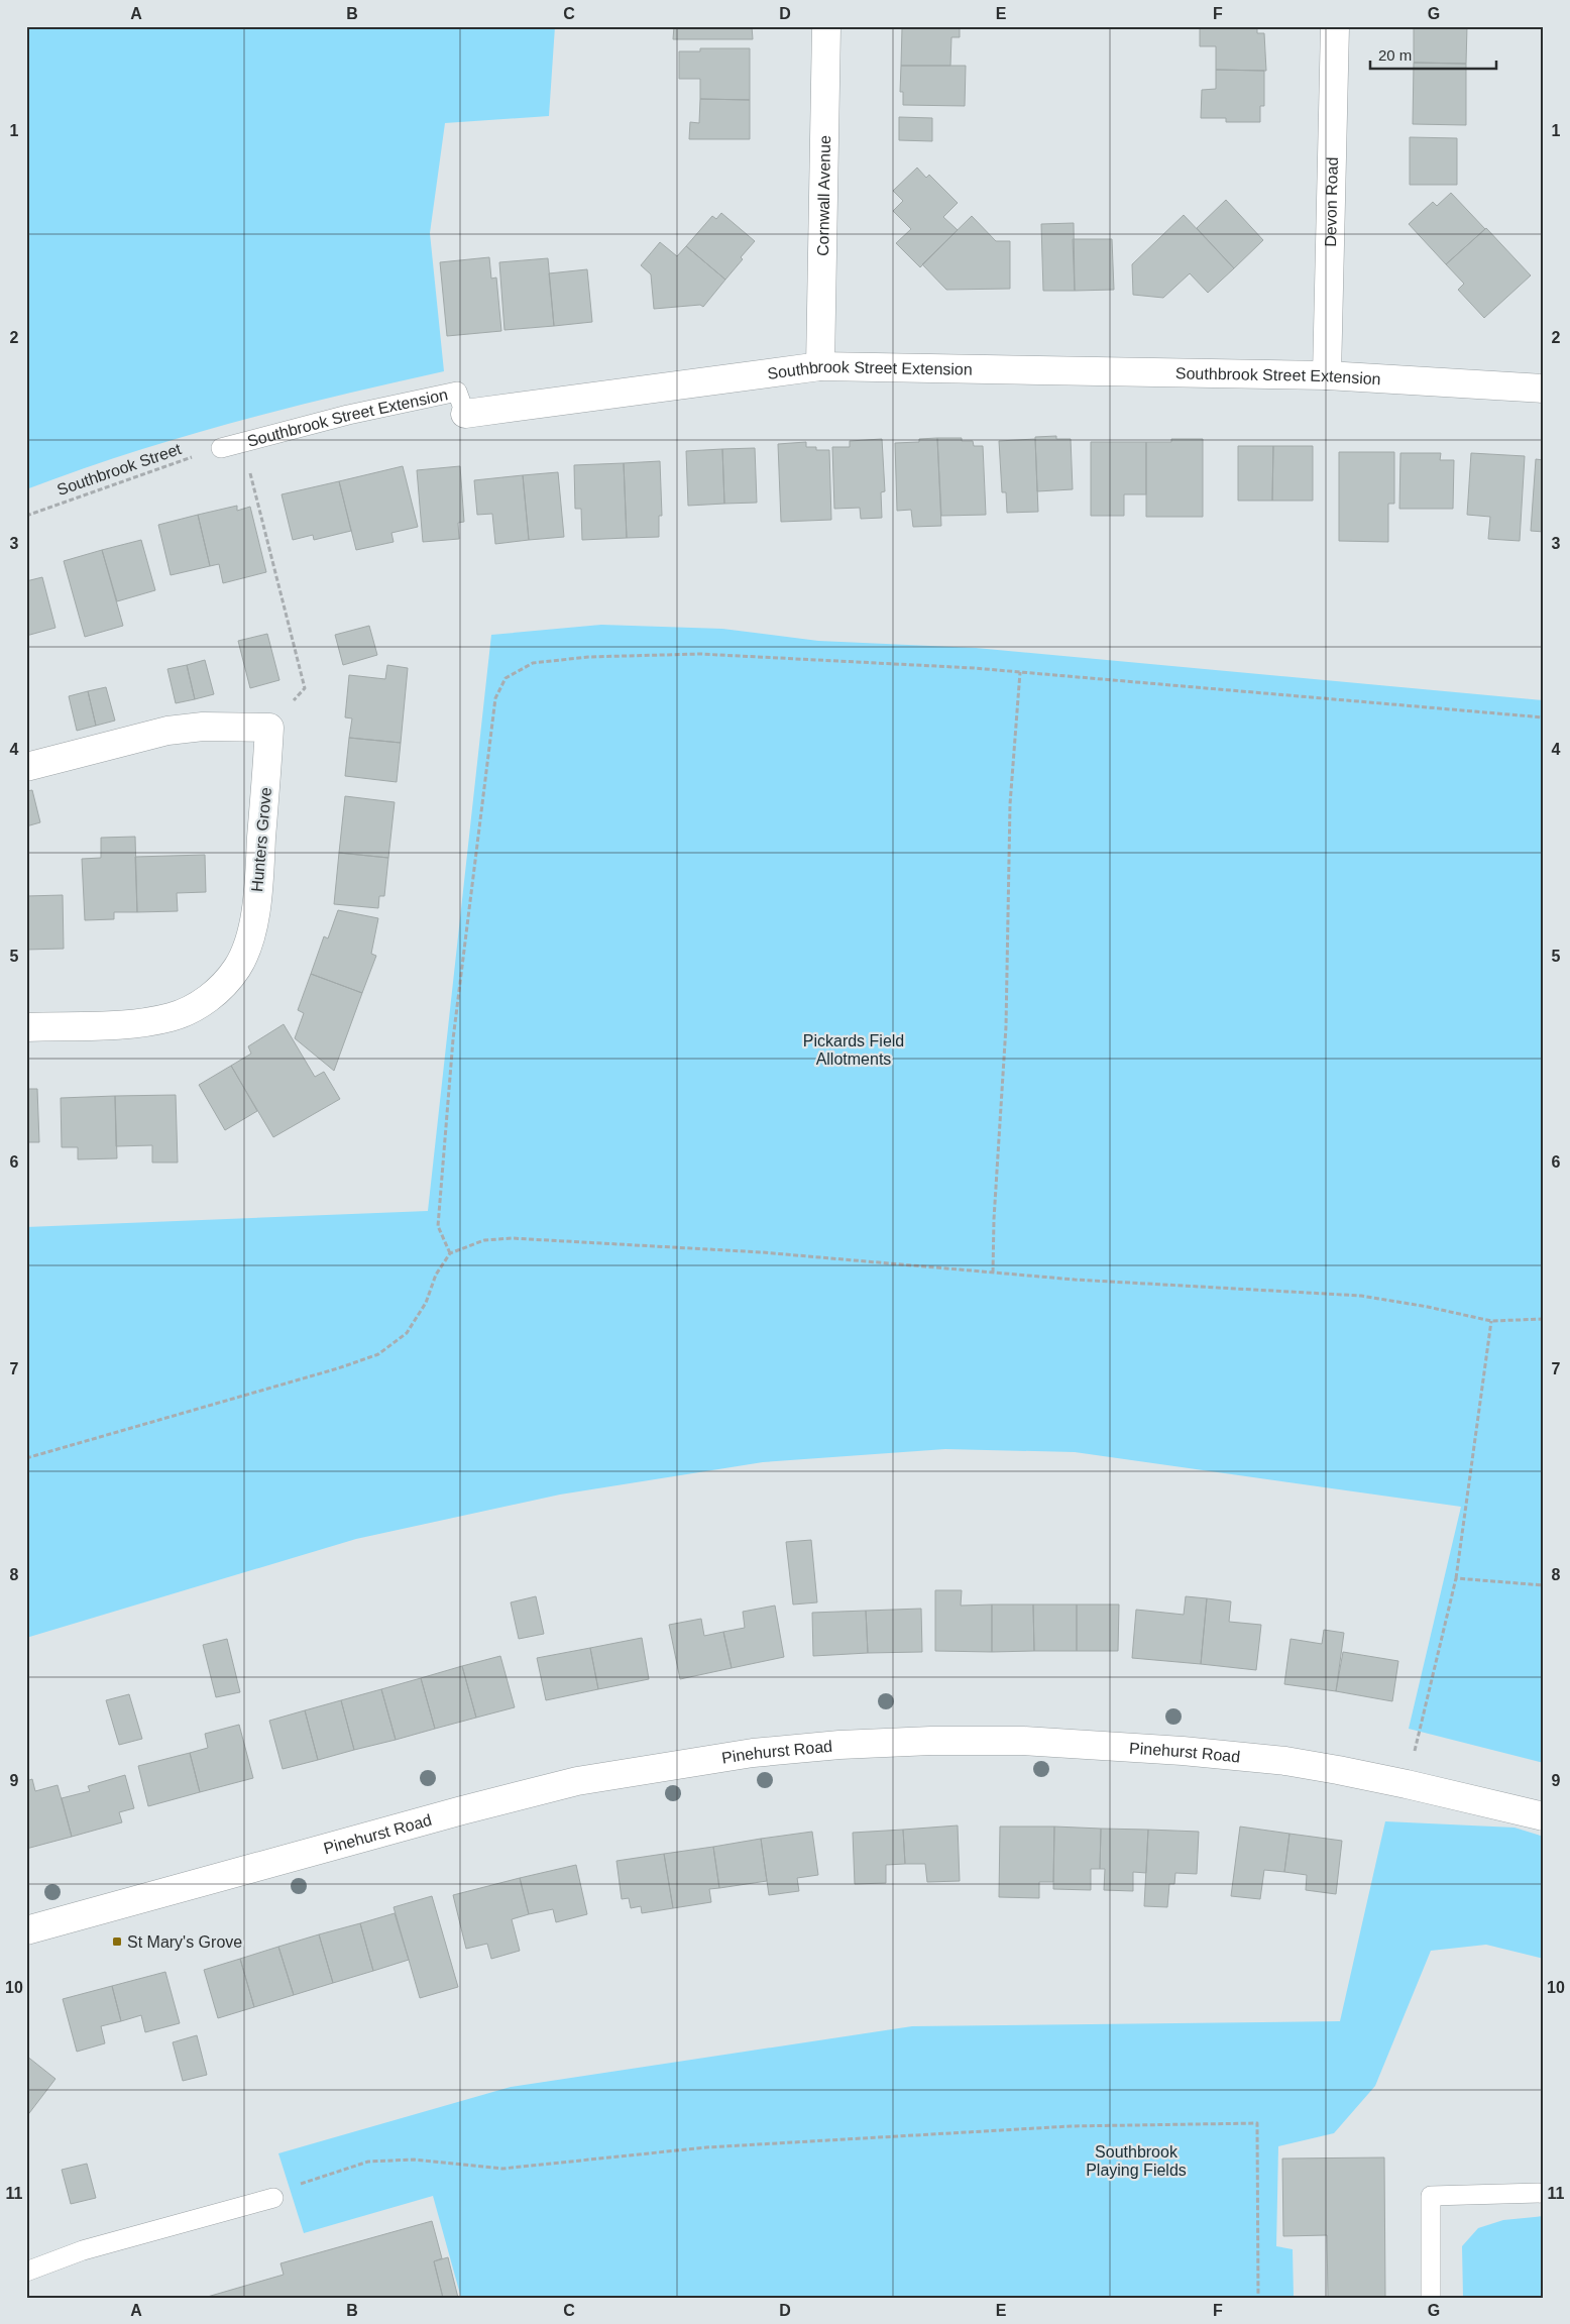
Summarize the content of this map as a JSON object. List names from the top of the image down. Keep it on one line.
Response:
{"streets":{"street":["Cornwall Avenue","Devon Road","Southbrook Street Extension","Hunters Grove","Pinehurst Road"],"path":["Southbrook Street"]},"crossings":[["Cornwall Avenue","Southbrook Street Extension"],["Devon Road","Southbrook Street Extension"],["Southbrook Street Extension","Southbrook Street"]],"parks":["Pickards Field Allotments","Southbrook Playing Fields"],"places":{"transit":["St Mary's Grove"]},"scale_bar":"20 m","grid":{"columns":["A","B","C","D","E","F","G"],"rows":["1","2","3","4","5","6","7","8","9","10","11"]}}
